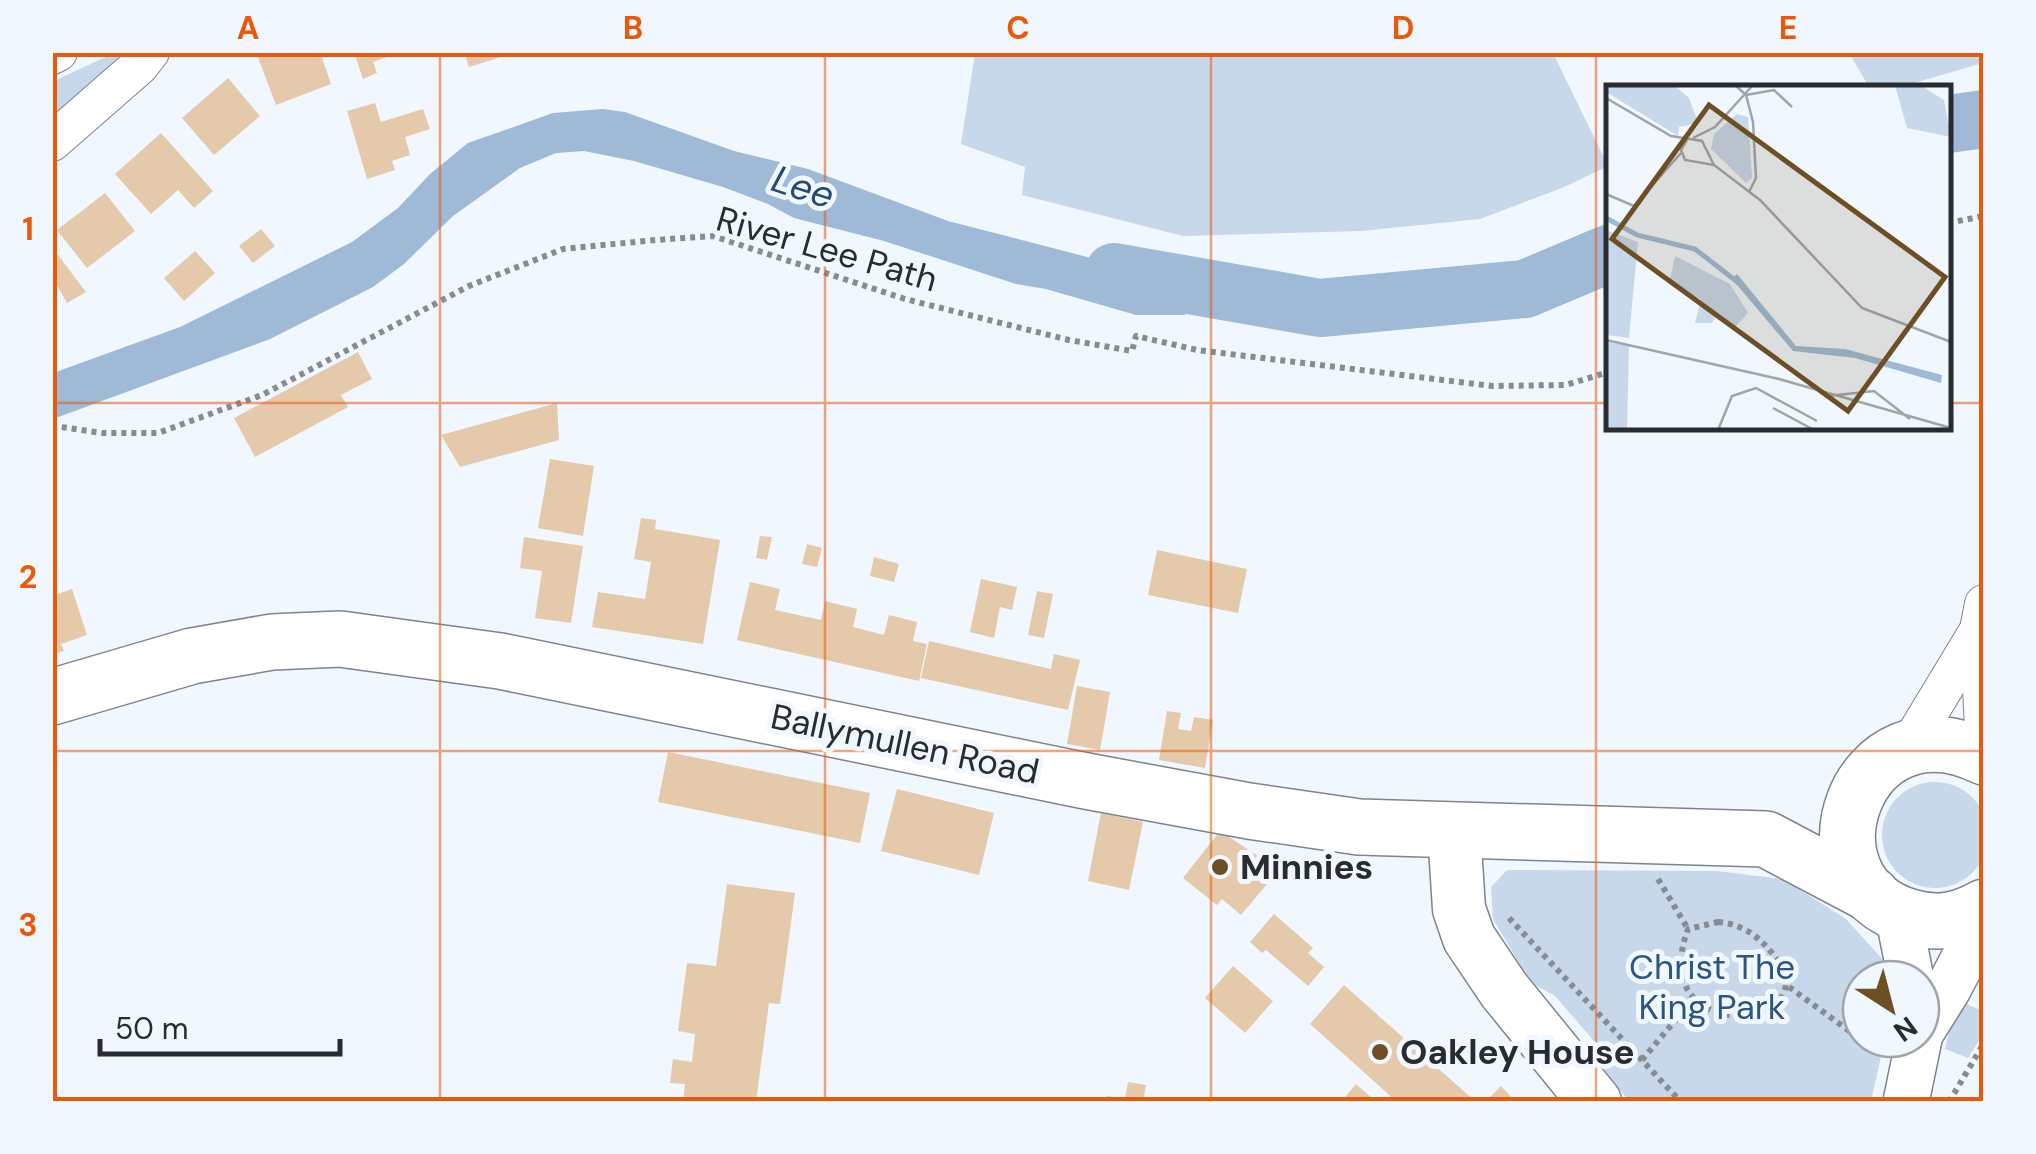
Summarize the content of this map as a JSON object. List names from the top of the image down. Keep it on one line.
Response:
{"streets":{"main road":["Ballymullen Road"],"path":["River Lee Path"]},"water":["Lee"],"parks":["Christ The King Park"],"places":["Minnies","Oakley House"],"scale_bar":"50 m","north":"bottom right","grid":{"columns":["A","B","C","D","E"],"rows":["1","2","3"]}}
